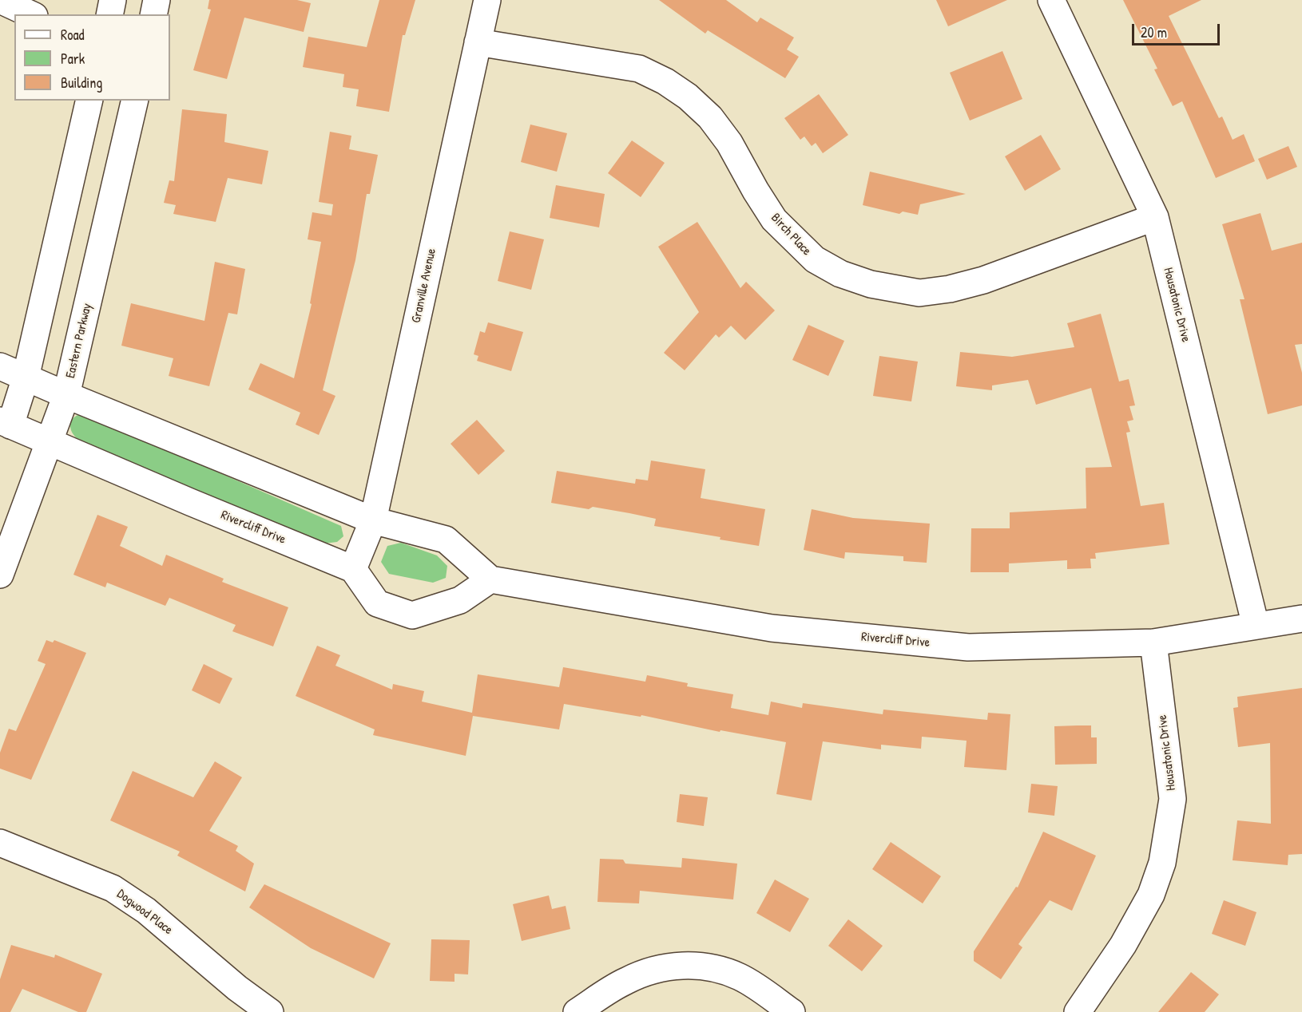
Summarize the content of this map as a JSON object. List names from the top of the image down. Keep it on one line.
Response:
{"streets":{"street":["Birch Place","Granville Avenue","Housatonic Drive","Eastern Parkway","Rivercliff Drive","Dogwood Place"]},"crossings":[["Birch Place","Granville Avenue"],["Birch Place","Housatonic Drive"],["Granville Avenue","Rivercliff Drive"],["Housatonic Drive","Rivercliff Drive"],["Eastern Parkway","Rivercliff Drive"]],"legend":["Road","Park","Building"],"scale_bar":"20 m"}
